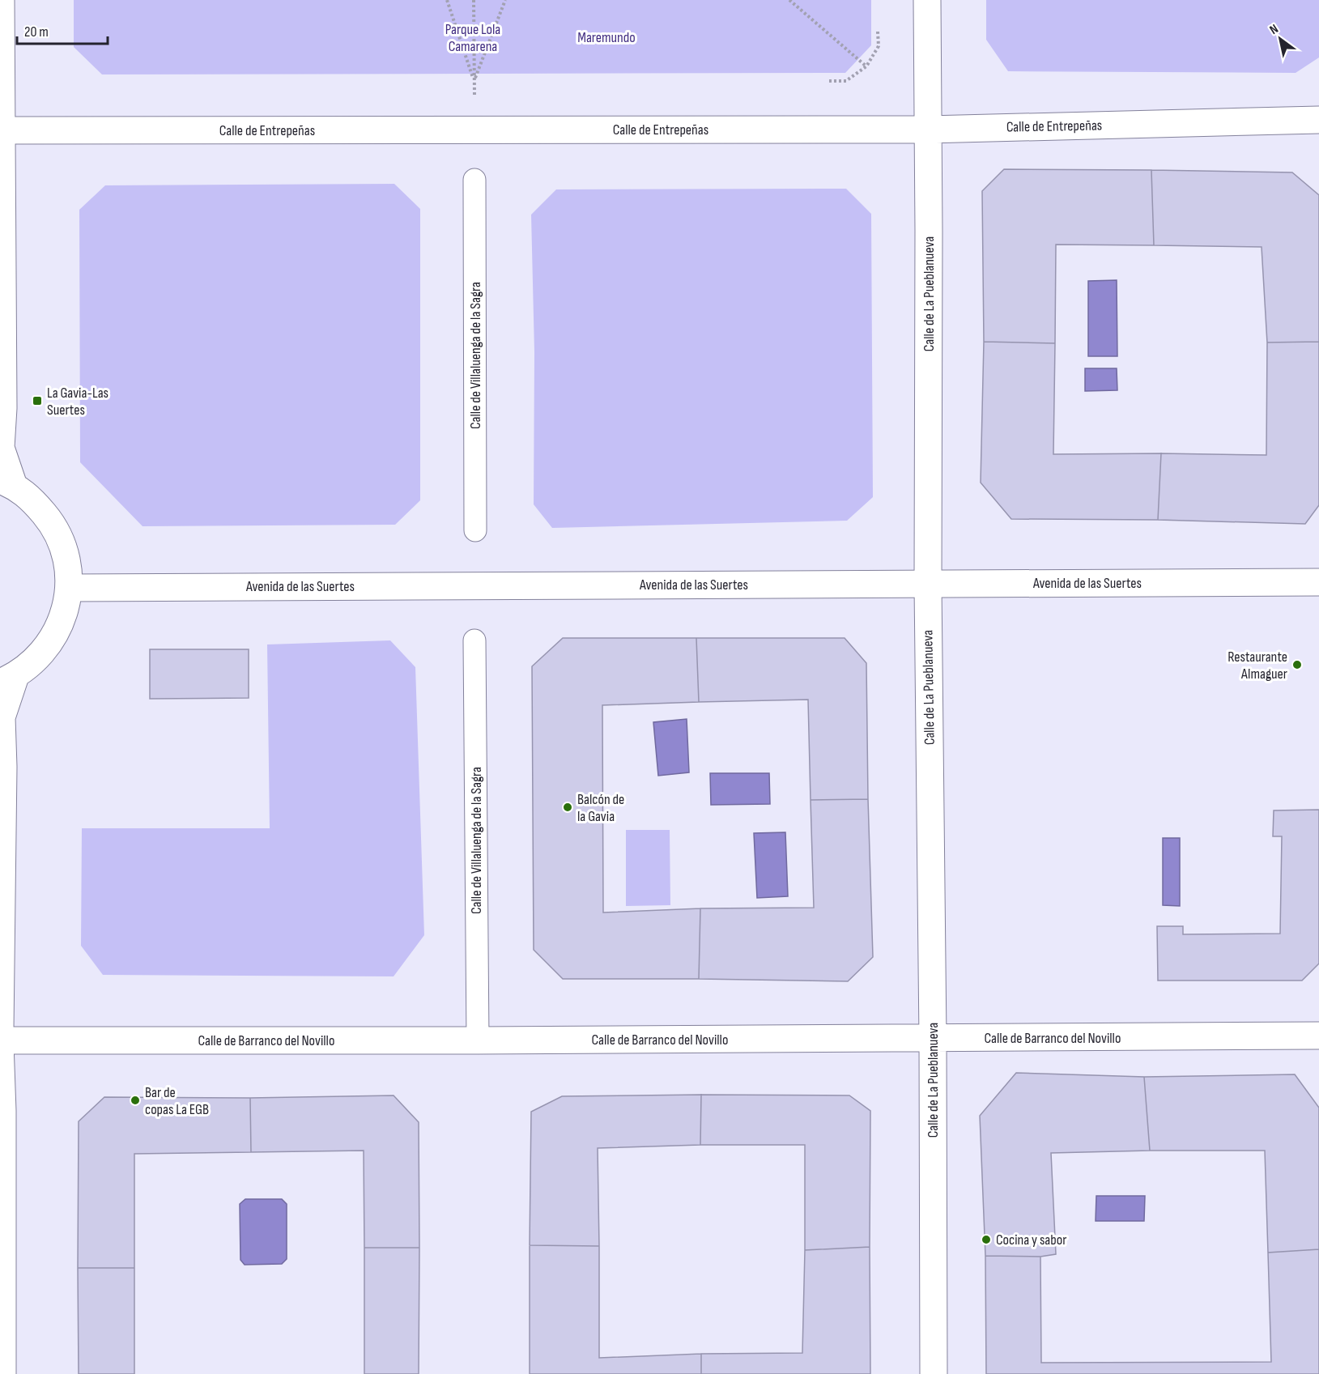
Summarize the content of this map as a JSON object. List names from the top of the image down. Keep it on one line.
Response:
{"streets":{"street":["Calle de Entrepeñas","Calle de La Pueblanueva","Calle de Villaluenga de la Sagra","Avenida de las Suertes","Calle de Barranco del Novillo"]},"crossings":[["Calle de Entrepeñas","Calle de La Pueblanueva"],["Calle de La Pueblanueva","Avenida de las Suertes"],["Calle de La Pueblanueva","Calle de Barranco del Novillo"],["Calle de Villaluenga de la Sagra","Calle de Barranco del Novillo"]],"parks":["Parque Lola Camarena","Maremundo"],"places":{"transit":["La Gavia-Las Suertes"],"other":["Restaurante Almaguer","Balcón de la Gavia","Bar de copas La EGB","Cocina y sabor"]},"scale_bar":"20 m","north":"top left"}
